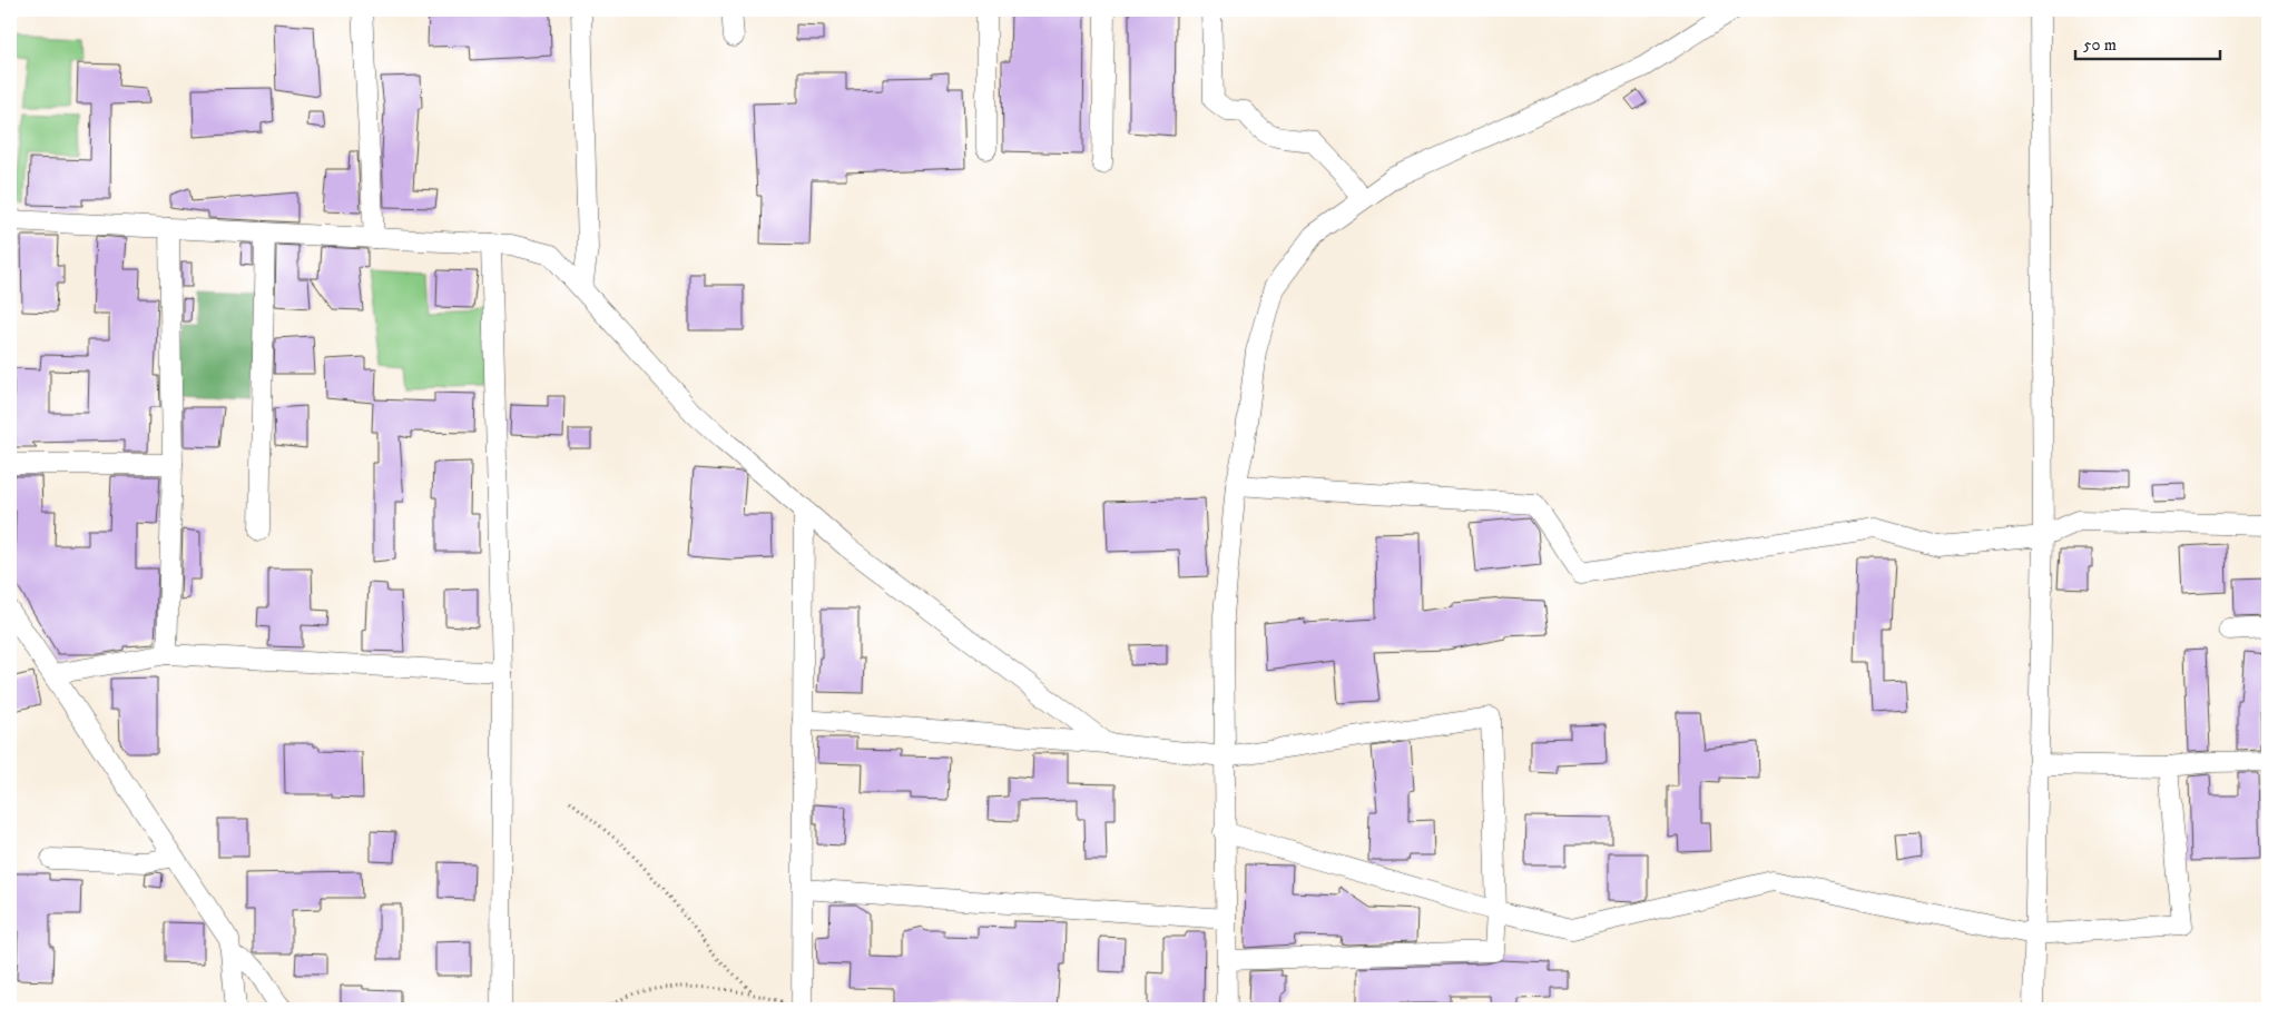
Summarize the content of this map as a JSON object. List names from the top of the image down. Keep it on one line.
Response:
{"scale_bar":"50 m"}
